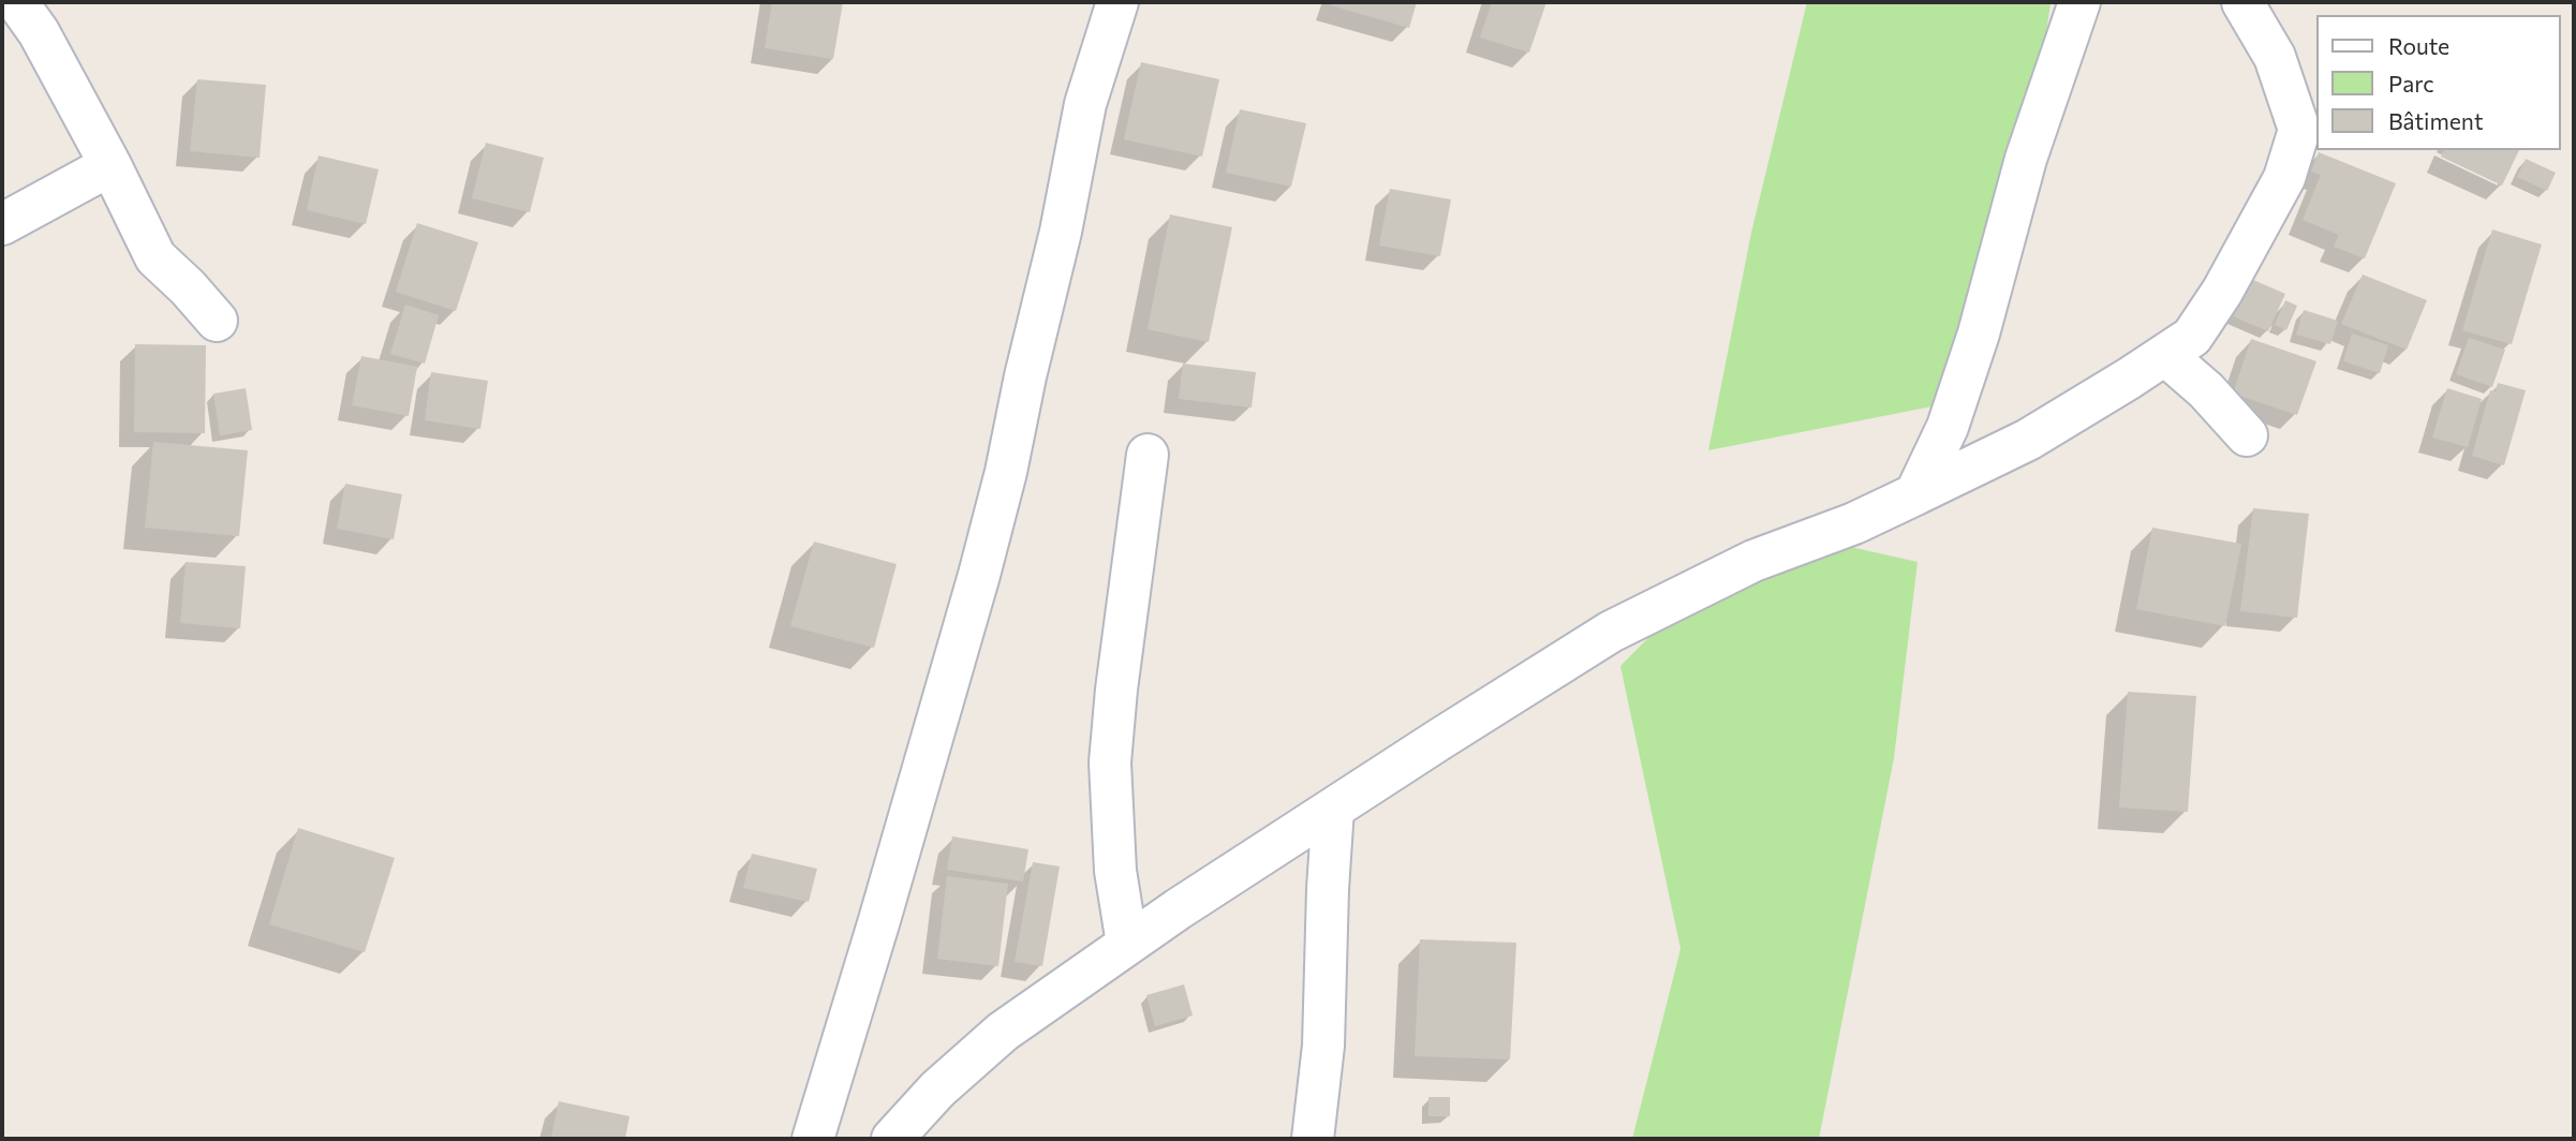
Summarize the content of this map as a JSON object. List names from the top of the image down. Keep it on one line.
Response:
{"legend":["Route","Parc","Bâtiment"]}
